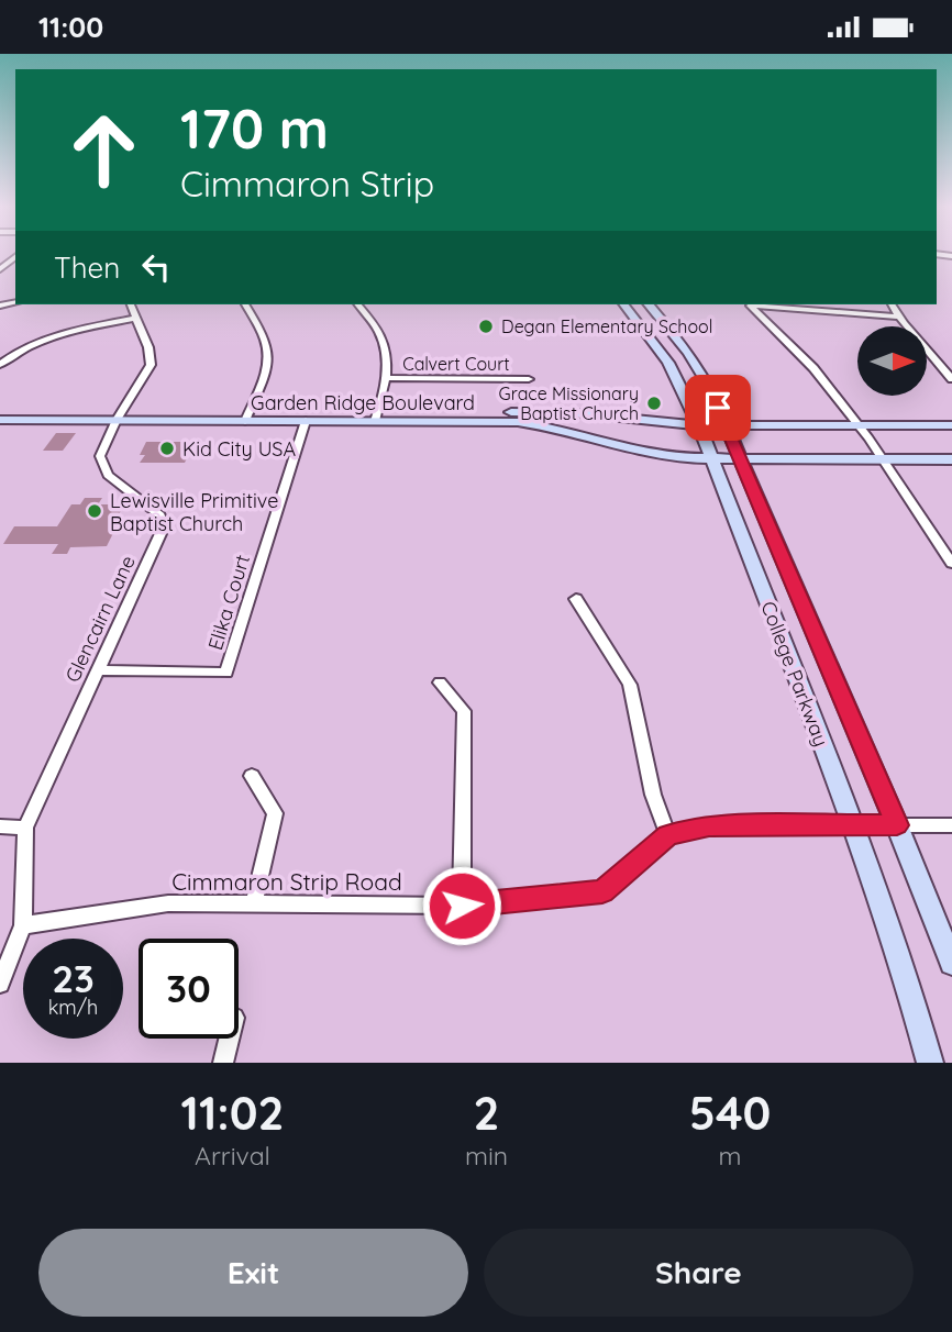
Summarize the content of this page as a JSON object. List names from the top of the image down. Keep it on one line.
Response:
{"streets":{"main road":["Garden Ridge Boulevard","College Parkway"],"street":["Calvert Court","Elika Court","Glencairn Lane","Cimmaron Strip Road"]},"crossings":[["Garden Ridge Boulevard","Elika Court"],["Garden Ridge Boulevard","Glencairn Lane"],["Garden Ridge Boulevard","College Parkway"],["Elika Court","Glencairn Lane"],["Glencairn Lane","Cimmaron Strip Road"]],"places":["Degan Elementary School","Grace Missionary Baptist Church","Kid City USA","Lewisville Primitive Baptist Church"],"north":"right","page":{"status":"11:00","turn":["170 m","Cimmaron Strip"],"then":"Then","speed":"23 km/h","limit":"30","eta":["11:02","Arrival","2","min","540","m"],"buttons":["Exit","Share"]}}
